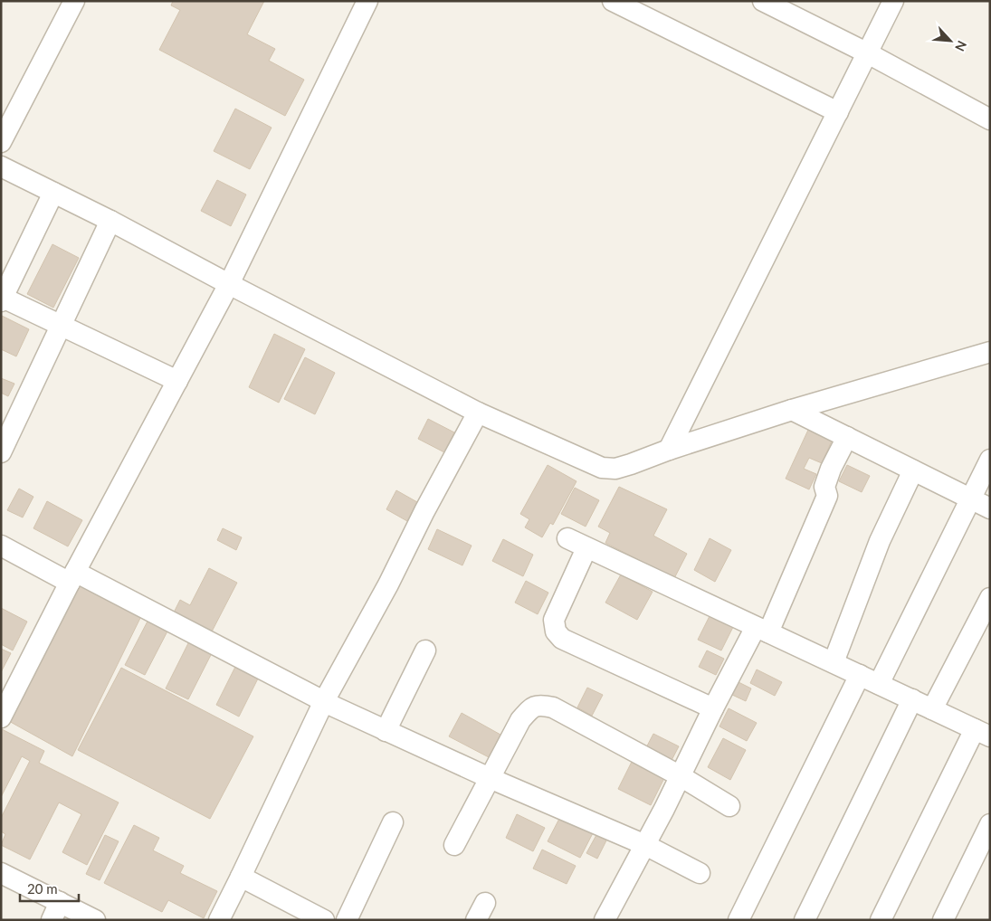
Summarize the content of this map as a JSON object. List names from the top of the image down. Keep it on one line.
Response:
{"scale_bar":"20 m","north":"bottom right"}
